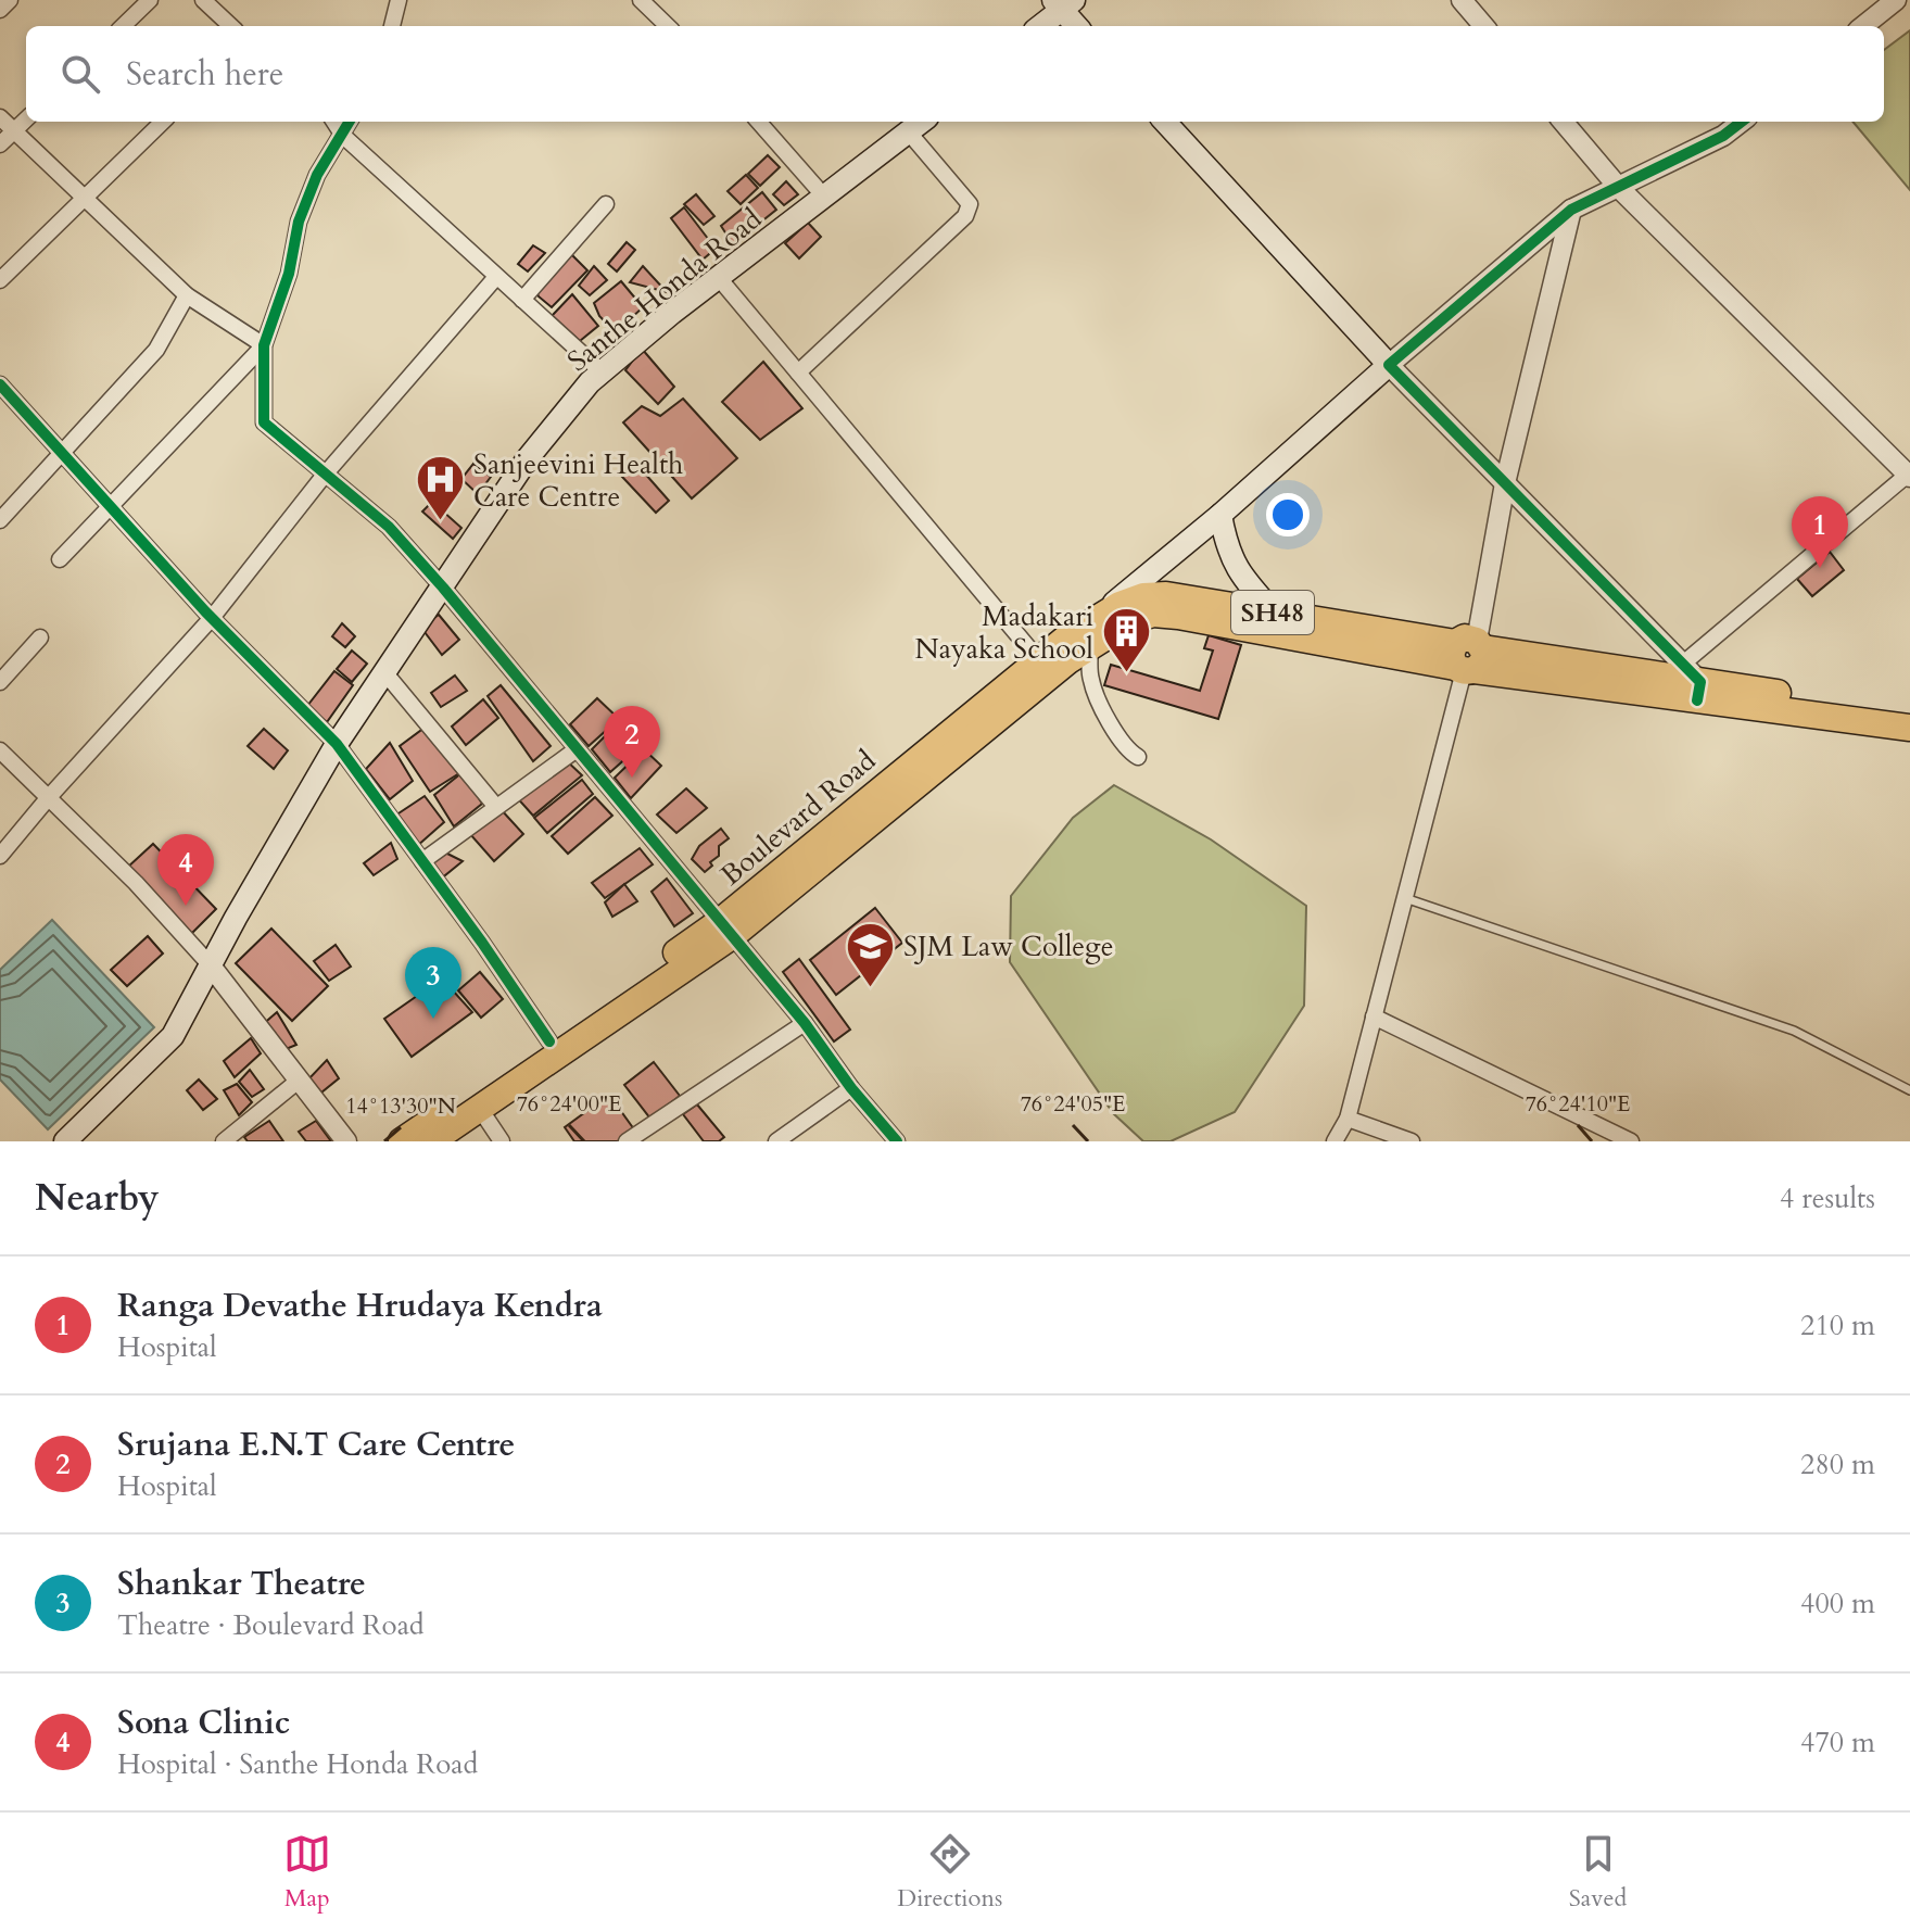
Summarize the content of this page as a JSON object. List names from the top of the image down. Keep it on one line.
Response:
{"streets":{"main road":["Santhe Honda Road","SH48","Boulevard Road"]},"crossings":[["SH48","Boulevard Road"]],"places":{"hospital":["Sanjeevini Health Care Centre"],"building":["Madakari Nayaka School"],"school or university":["SJM Law College"]},"page":{"search":"Search here","pins":["1","2","4","3"],"heading":["Nearby","4 results"],"list":[{"mark":"1","name":"Ranga Devathe Hrudaya Kendra","note":"Hospital","value":"210 m"},{"mark":"2","name":"Srujana E.N.T Care Centre","note":"Hospital","value":"280 m"},{"mark":"3","name":"Shankar Theatre","note":"Theatre · Boulevard Road","value":"400 m"},{"mark":"4","name":"Sona Clinic","note":"Hospital · Santhe Honda Road","value":"470 m"}],"nav":["Map","Directions","Saved"]},"coordinates":["76°24'00\"E","76°24'05\"E","76°24'10\"E","14°13'30\"N"]}
